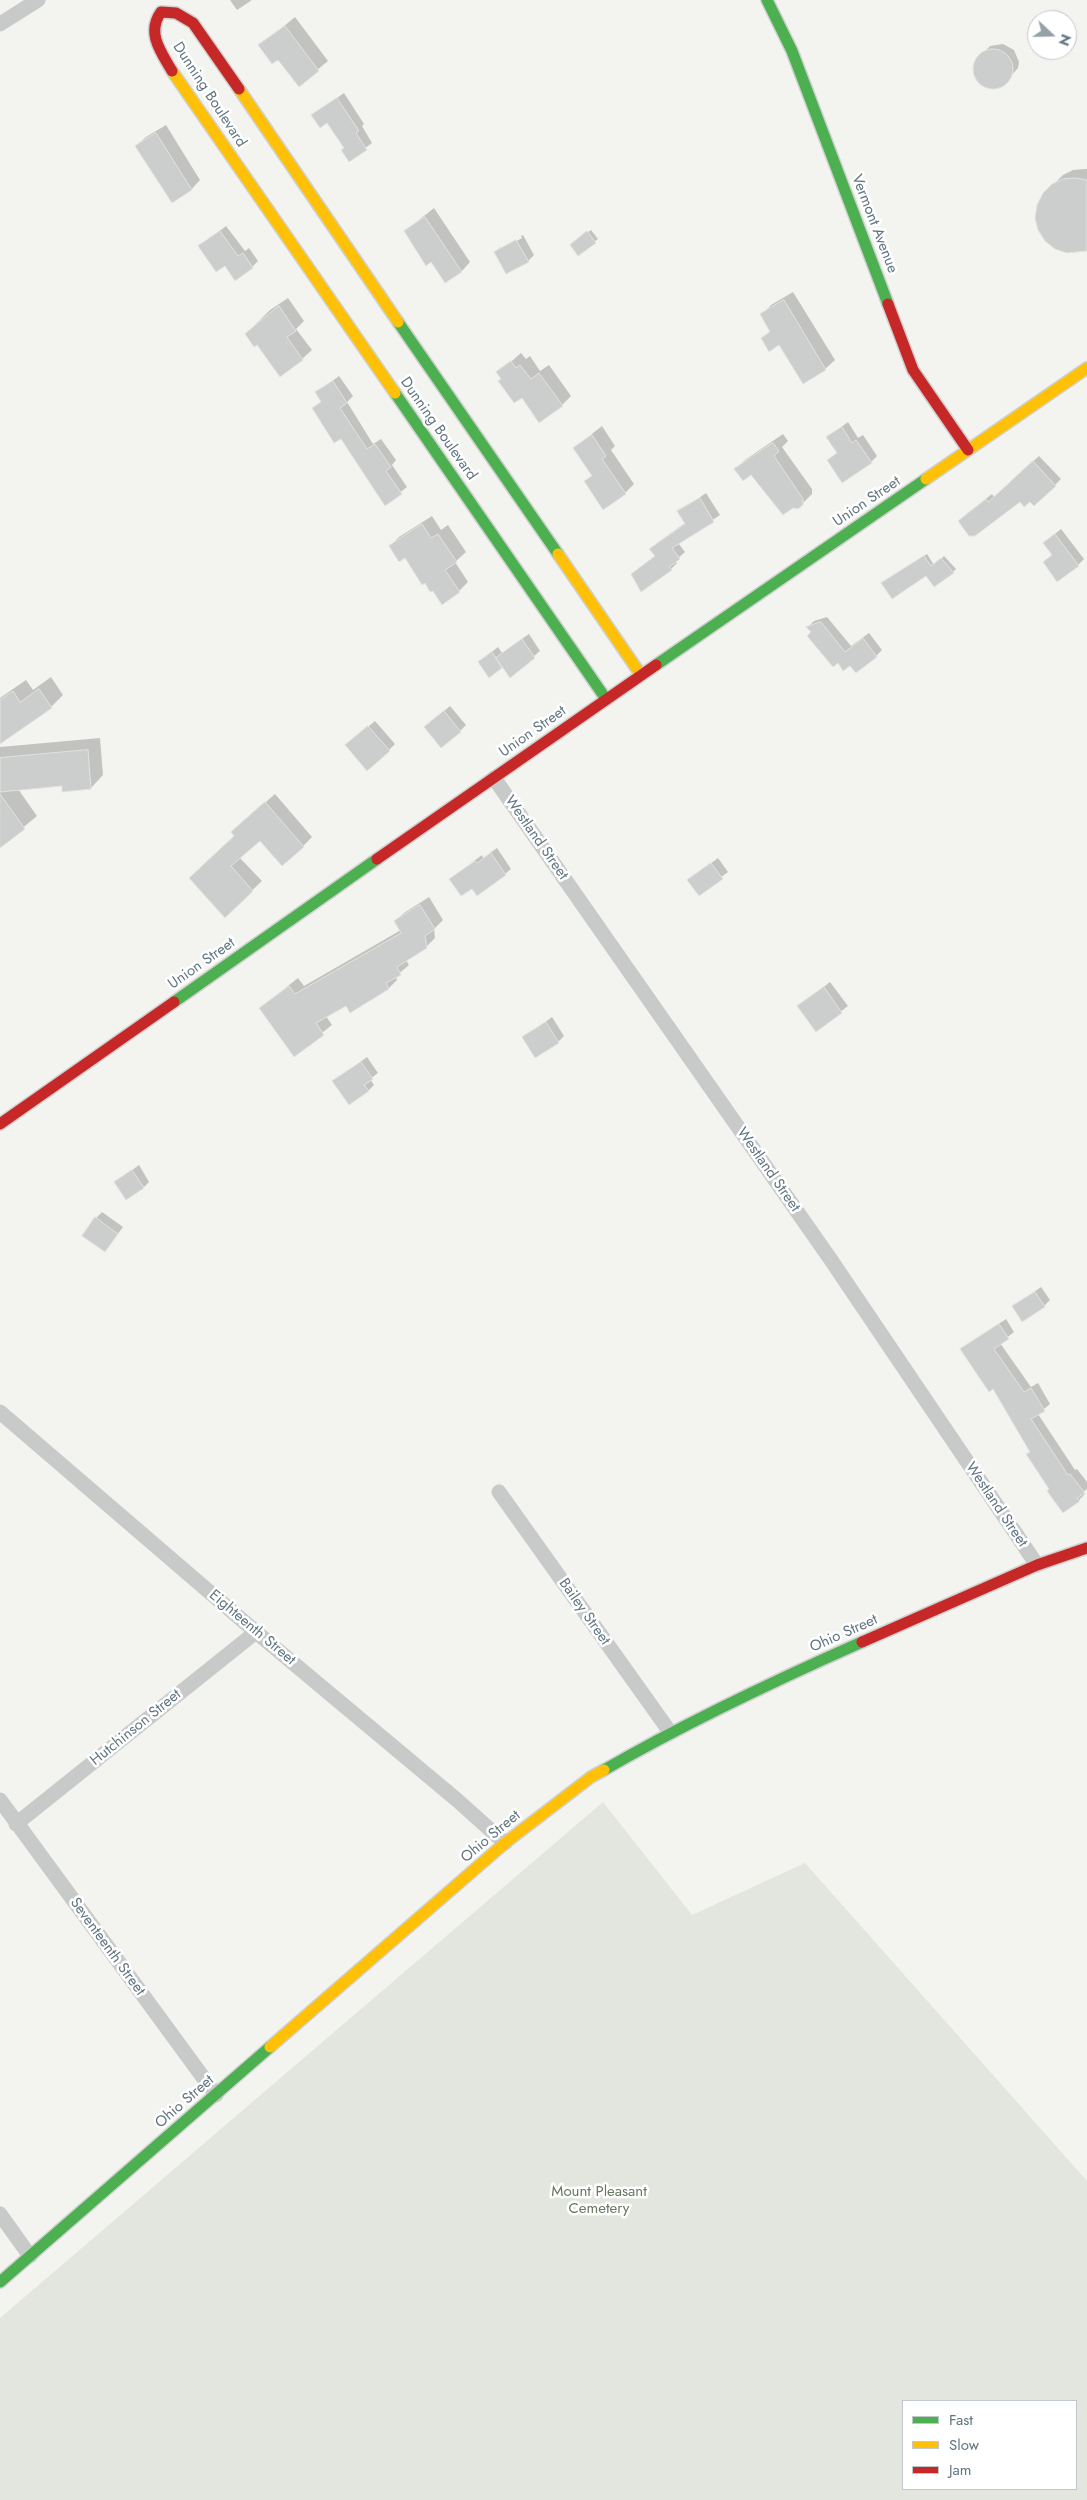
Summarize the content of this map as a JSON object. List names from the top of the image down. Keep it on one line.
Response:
{"streets":{"street":["Dunning Boulevard","Vermont Avenue","Union Street","Westland Street","Bailey Street","Eighteenth Street","Ohio Street","Hutchinson Street","Seventeenth Street"]},"crossings":[["Dunning Boulevard","Union Street"],["Vermont Avenue","Union Street"],["Union Street","Westland Street"],["Westland Street","Ohio Street"],["Bailey Street","Ohio Street"],["Eighteenth Street","Ohio Street"],["Eighteenth Street","Hutchinson Street"],["Ohio Street","Seventeenth Street"],["Hutchinson Street","Seventeenth Street"]],"parks":["Mount Pleasant Cemetery"],"legend":["Fast","Slow","Jam"],"north":"right"}
